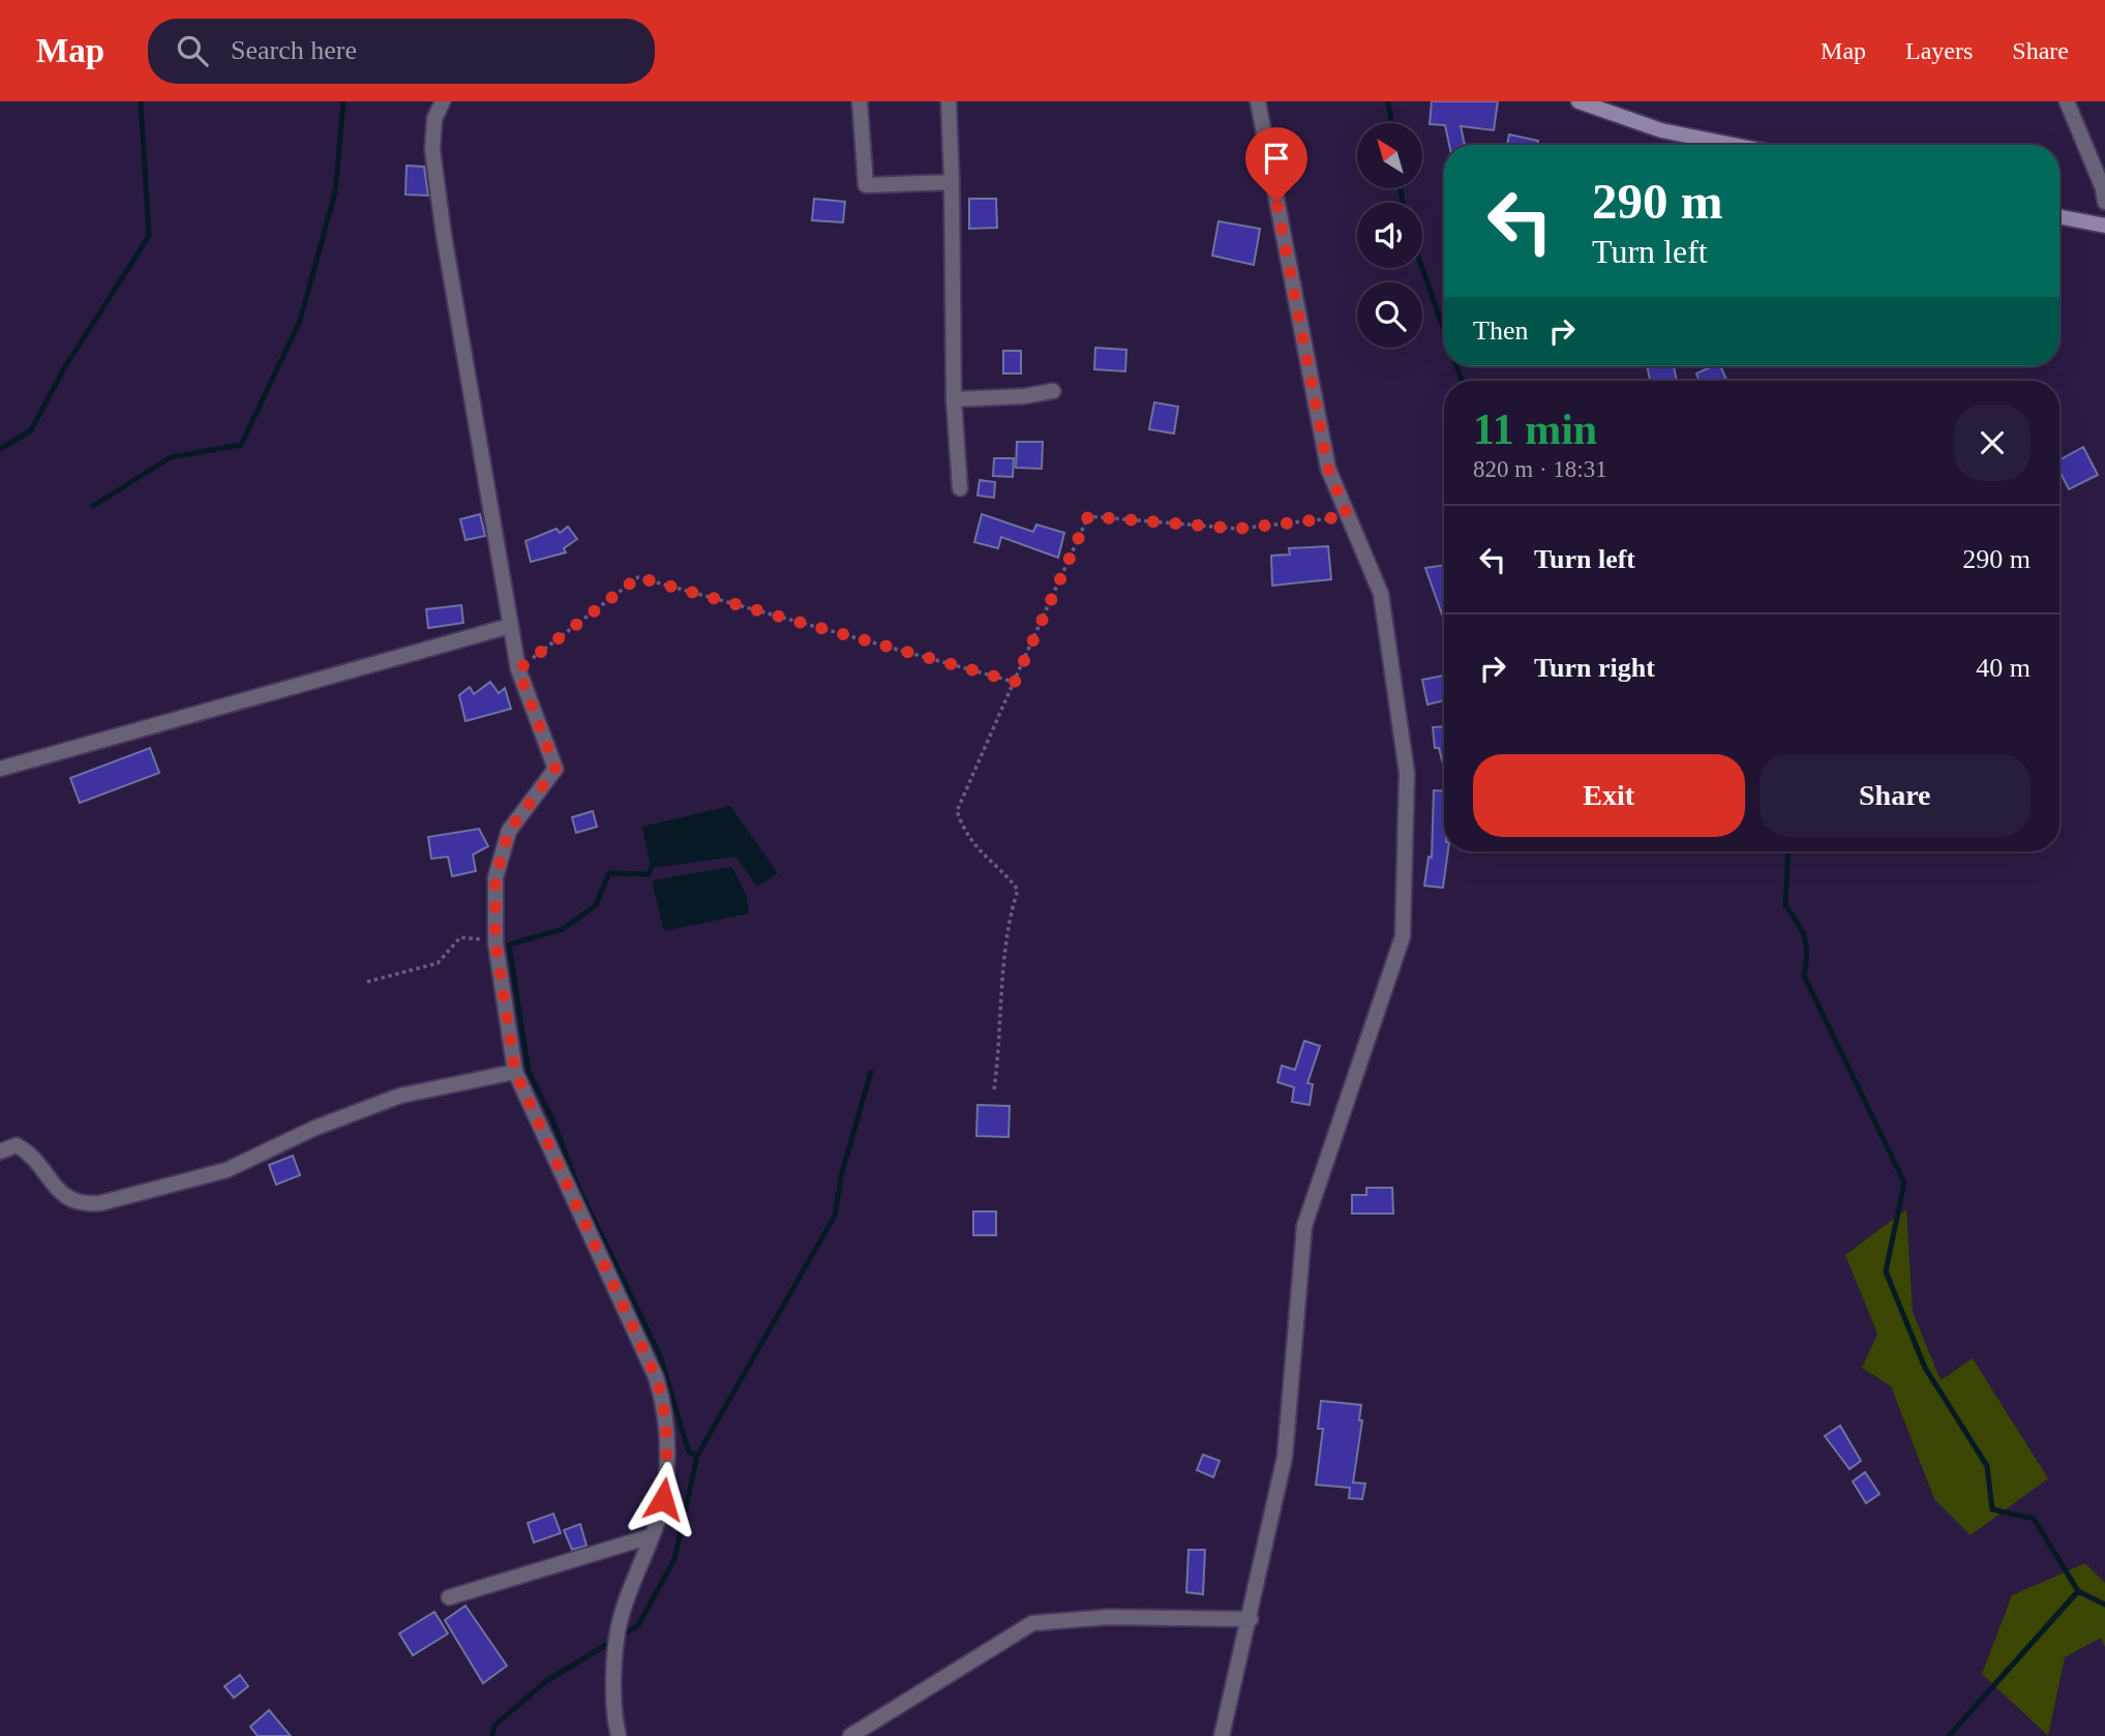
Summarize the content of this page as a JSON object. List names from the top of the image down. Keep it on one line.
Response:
{"north":"top left","page":{"header":"Map","search":"Search here","nav":["Map","Layers","Share"],"turn":["290 m","Turn left"],"then":"Then","heading":["11 min","820 m · 18:31"],"list":[{"name":"Turn left","value":"290 m"},{"name":"Turn right","value":"40 m"}],"buttons":["Exit","Share"]}}
